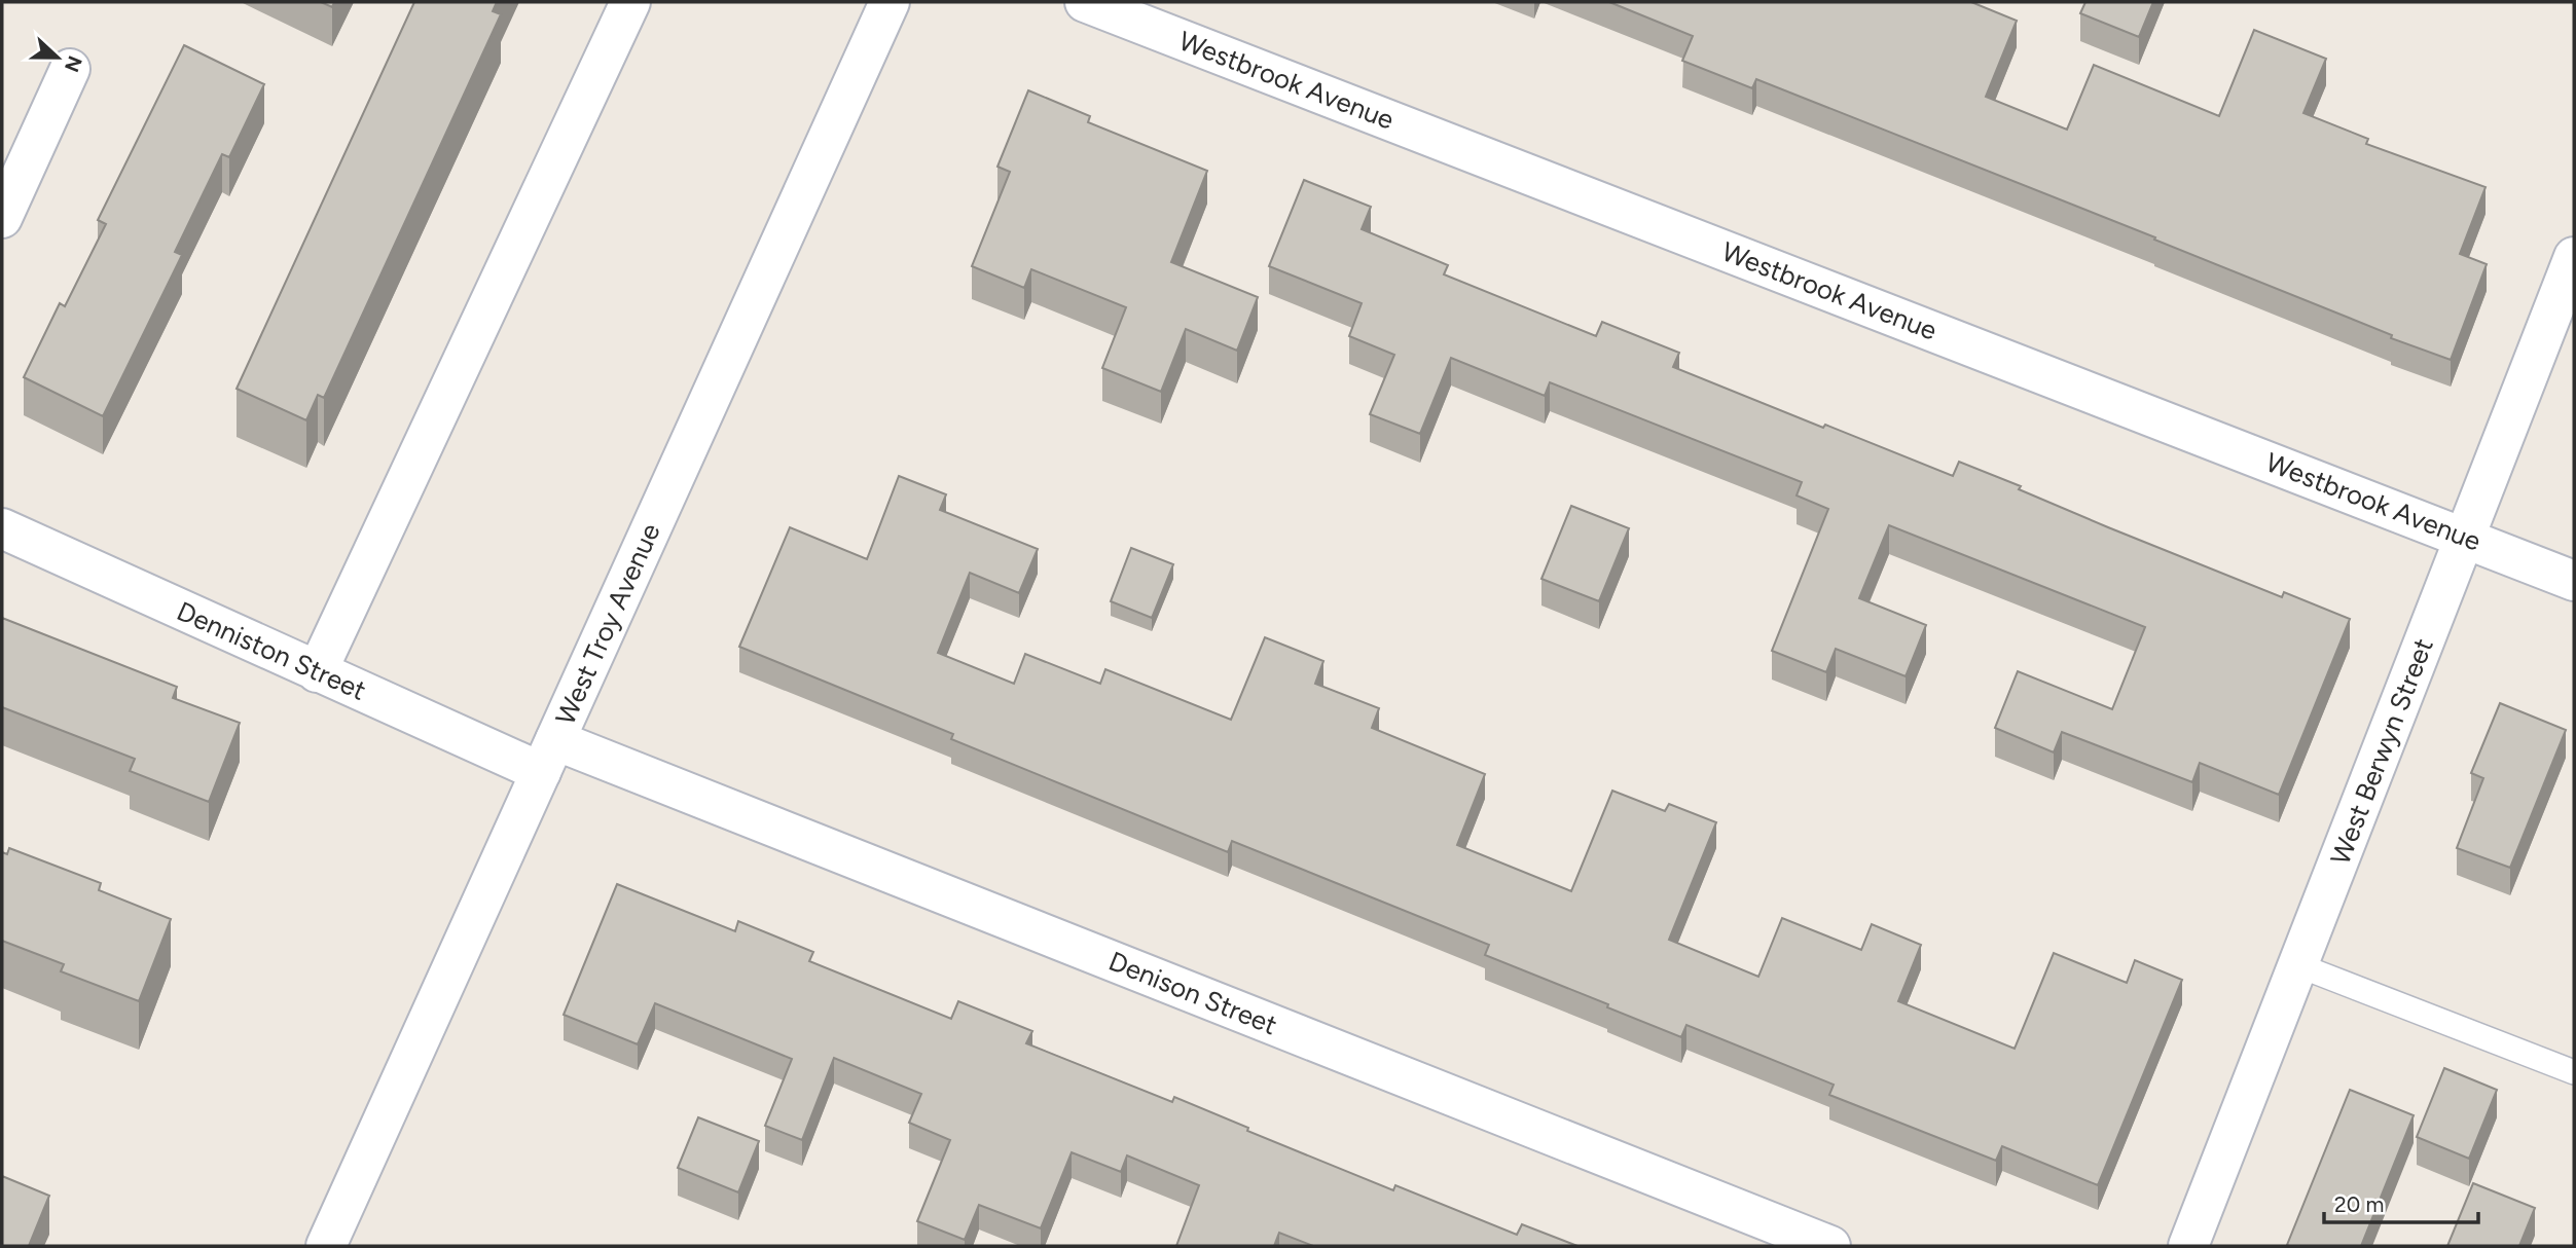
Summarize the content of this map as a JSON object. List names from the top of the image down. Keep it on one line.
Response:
{"streets":{"street":["Westbrook Avenue","West Troy Avenue","Denniston Street","West Berwyn Street","Denison Street"]},"crossings":[["Westbrook Avenue","West Berwyn Street"],["West Troy Avenue","Denniston Street"],["West Troy Avenue","Denison Street"],["Denniston Street","Denison Street"]],"scale_bar":"20 m","north":"right"}
